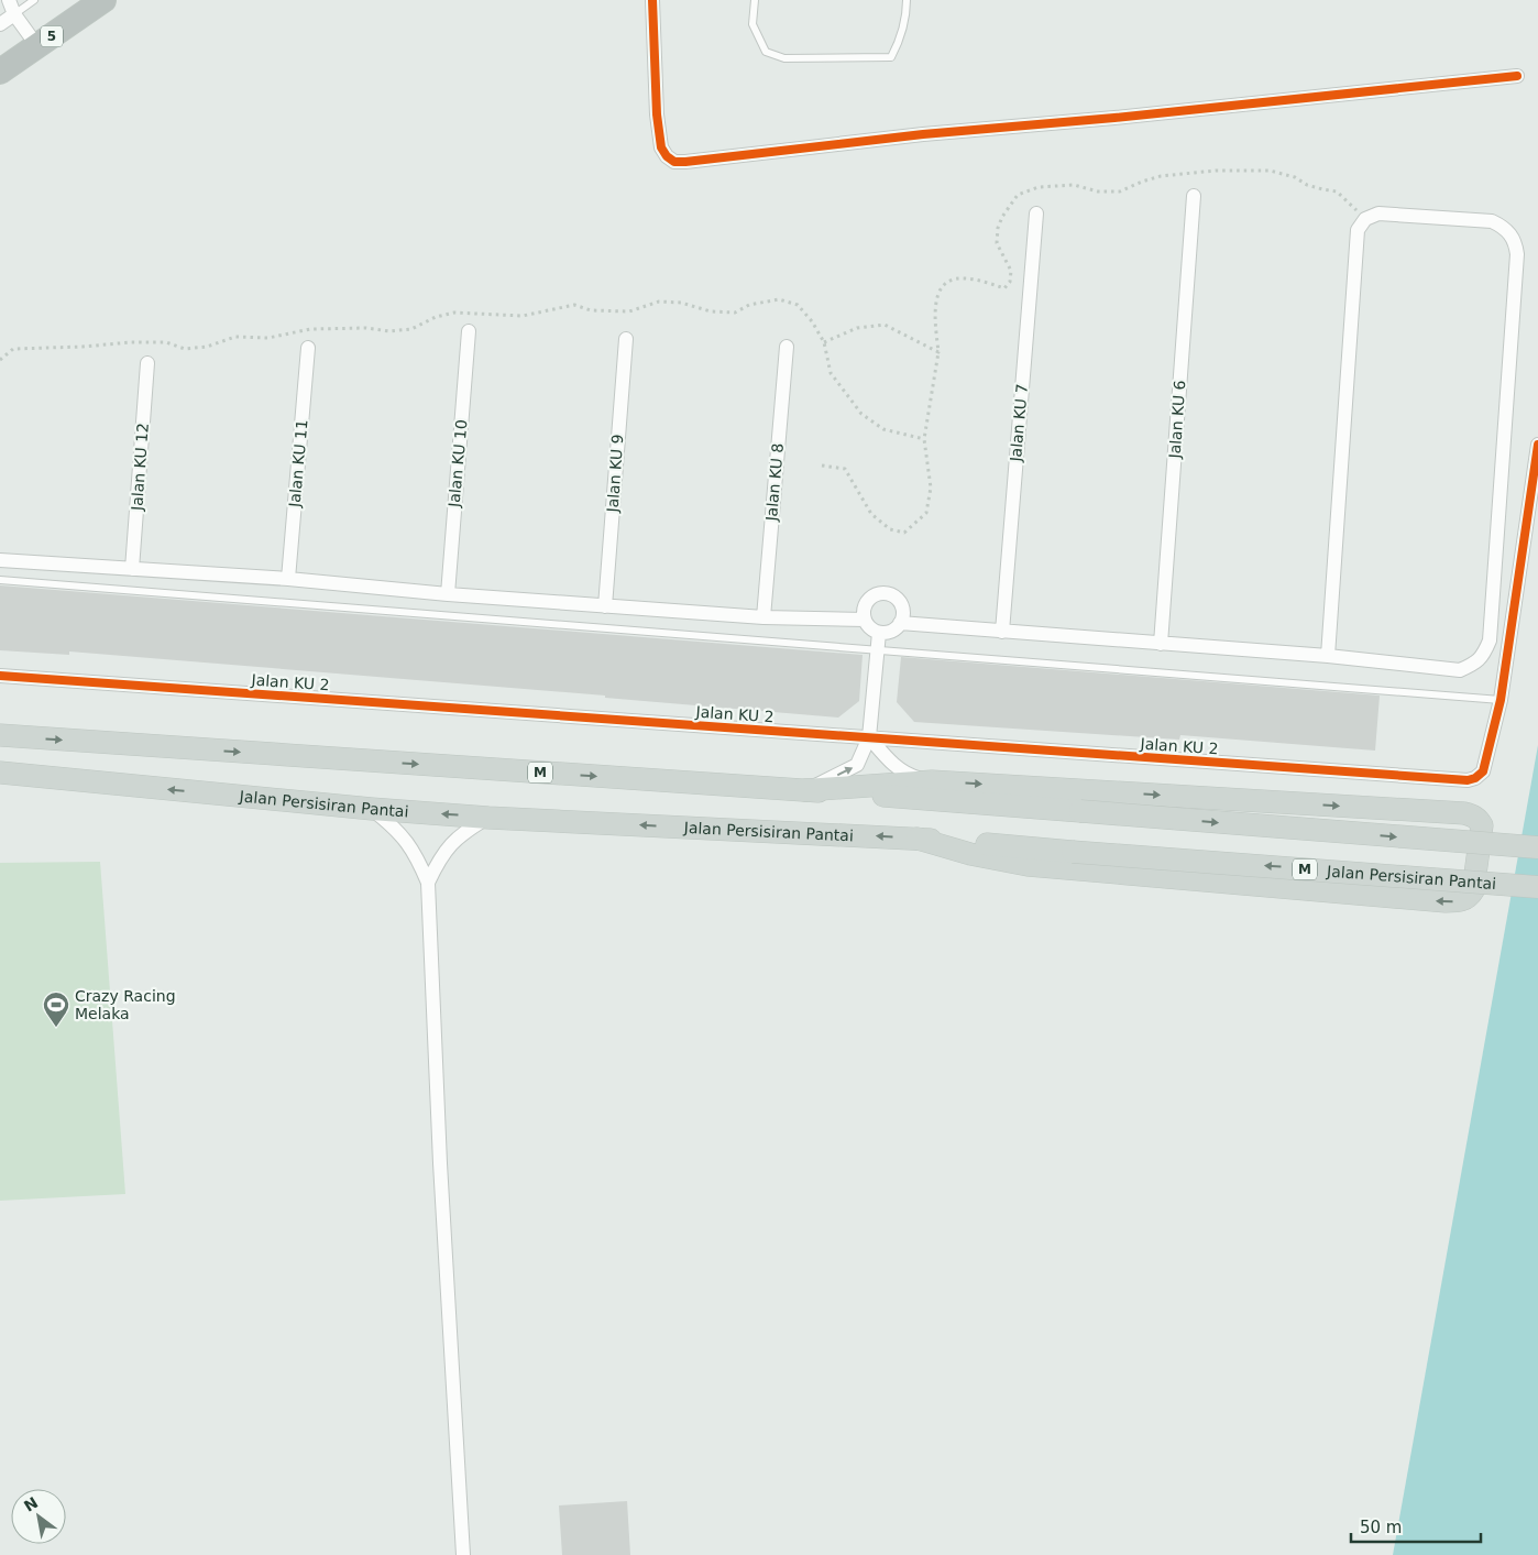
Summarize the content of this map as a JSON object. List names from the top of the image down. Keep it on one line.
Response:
{"streets":{"highway":["5"],"main road":["M","Jalan Persisiran Pantai"],"street":["Jalan KU 6","Jalan KU 7","Jalan KU 11","Jalan KU 10","Jalan KU 12","Jalan KU 9","Jalan KU 8","Jalan KU 2"]},"places":{"sports":["Crazy Racing Melaka"]},"scale_bar":"50 m","north":"top left"}
